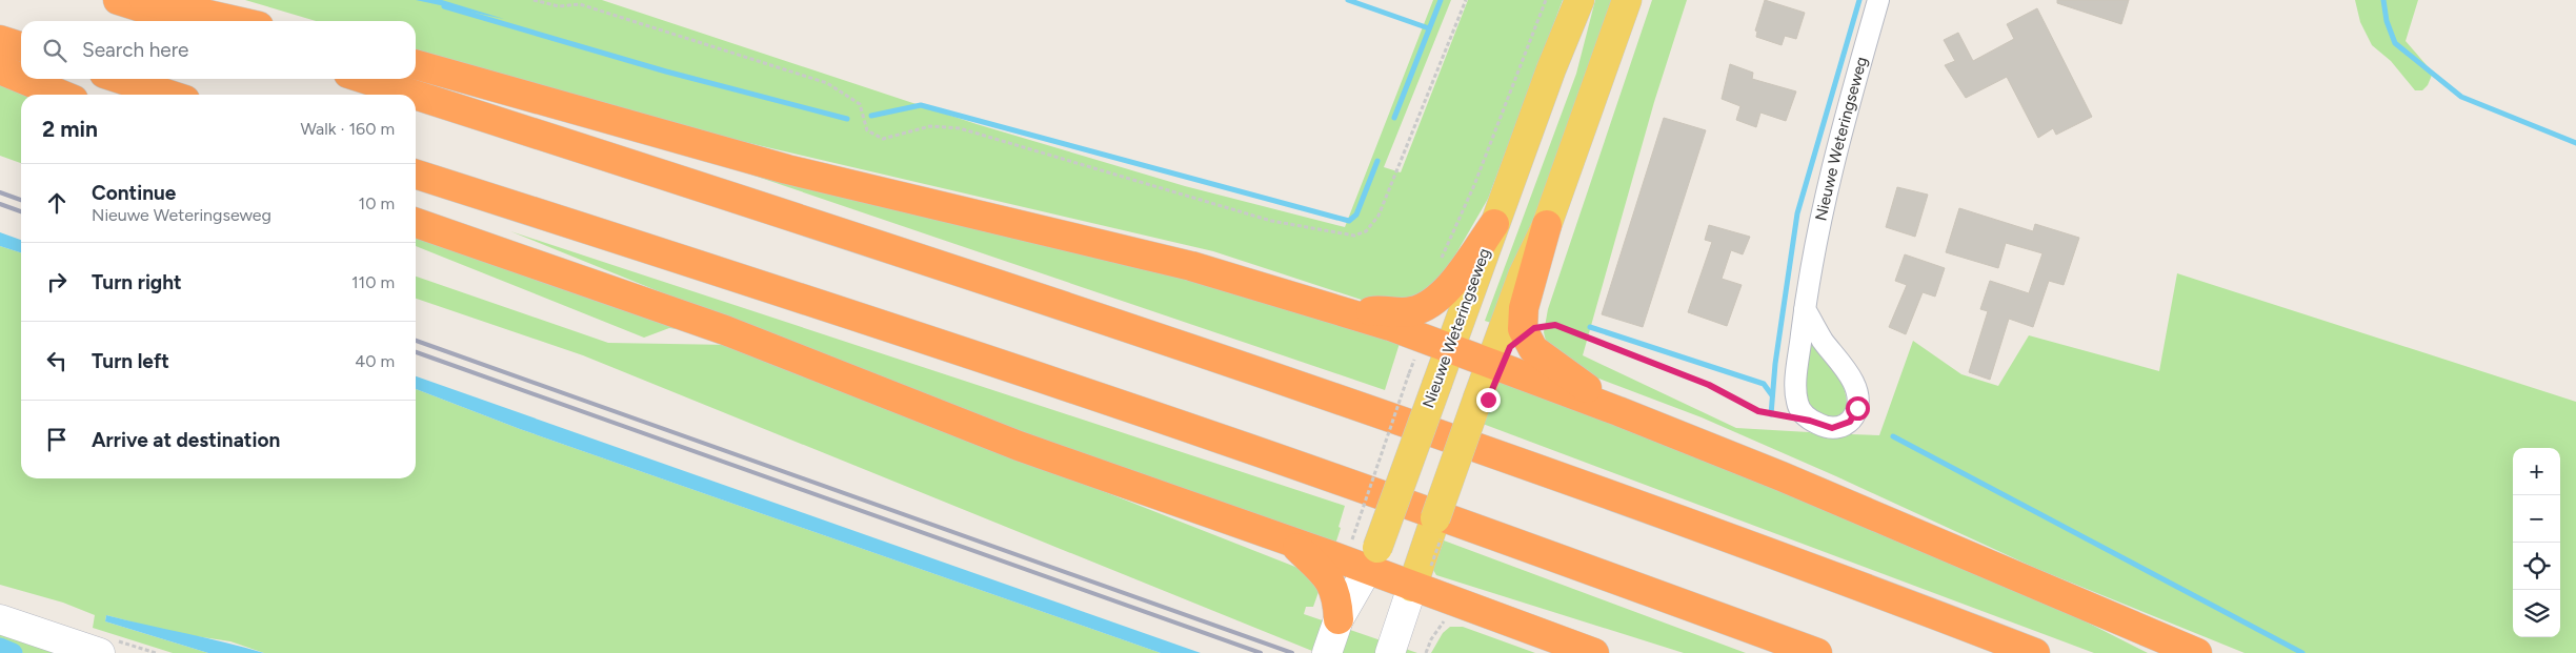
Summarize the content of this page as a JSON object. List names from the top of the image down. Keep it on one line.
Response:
{"streets":{"main road":["Nieuwe Weteringseweg"]},"page":{"search":"Search here","heading":["2 min","Walk · 160 m"],"list":[["Continue","Nieuwe Weteringseweg","10 m"],["Turn right","110 m"],["Turn left","40 m"],"Arrive at destination"],"map_buttons":["+","−"]}}
